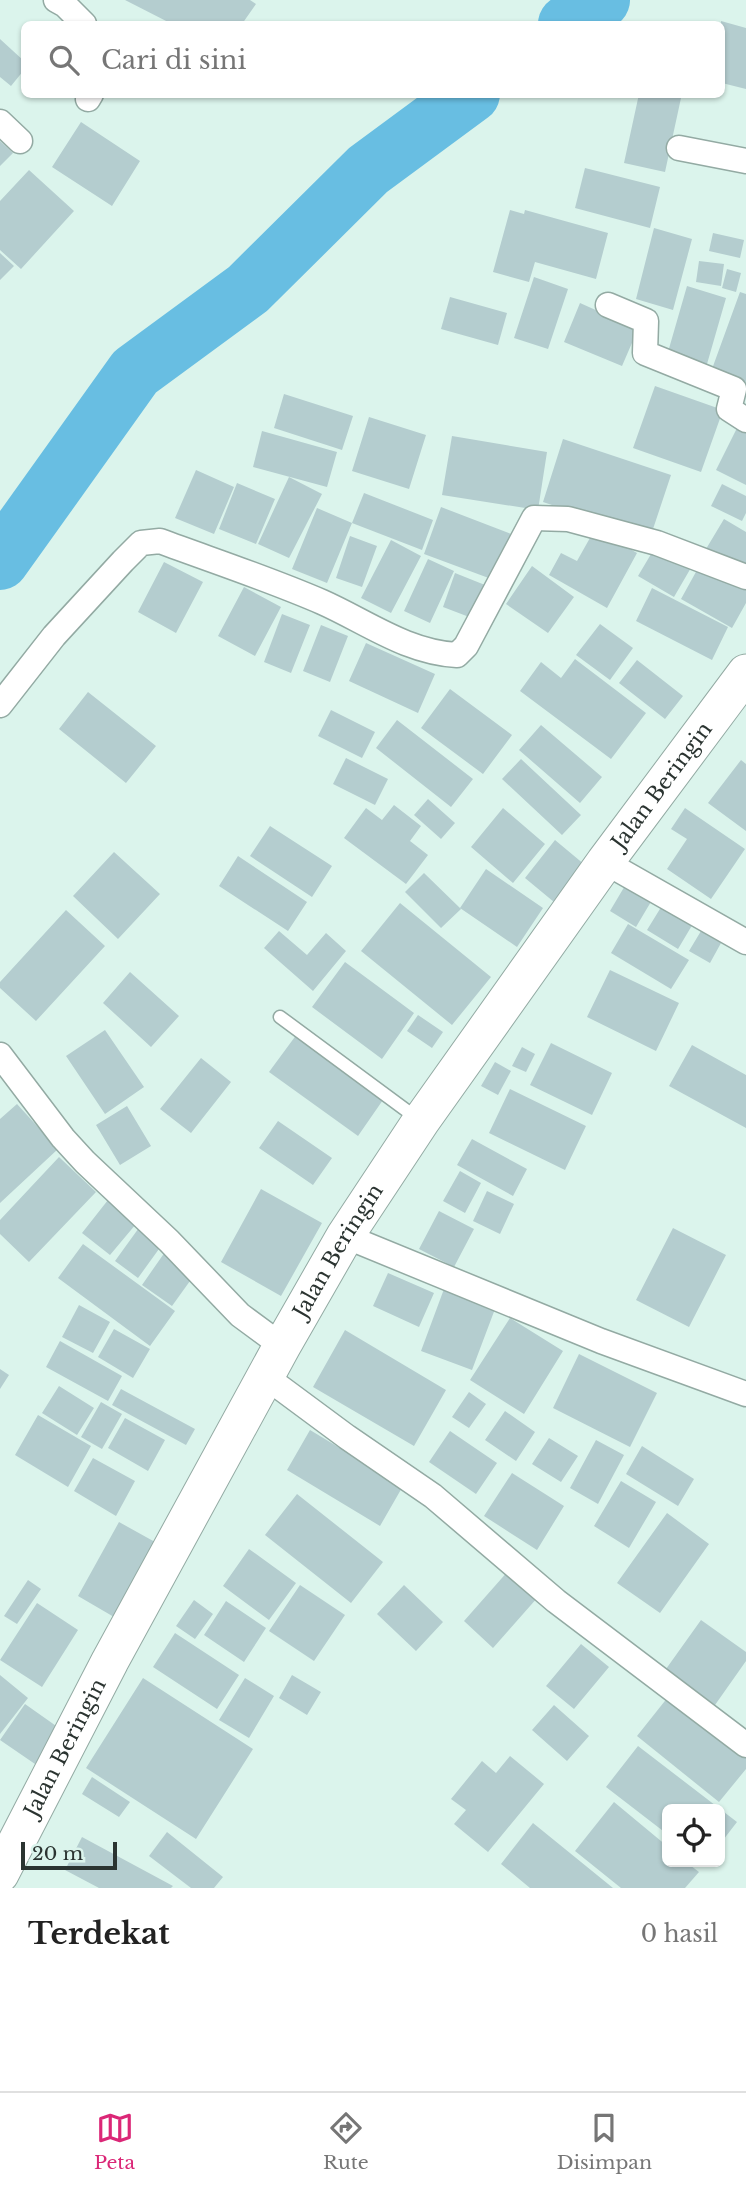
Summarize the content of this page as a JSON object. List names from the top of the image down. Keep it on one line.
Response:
{"streets":{"street":["Jalan Beringin"]},"scale_bar":"20 m","page":{"search":"Cari di sini","scale":"20 m","heading":["Terdekat","0 hasil"],"nav":["Peta","Rute","Disimpan"]}}
